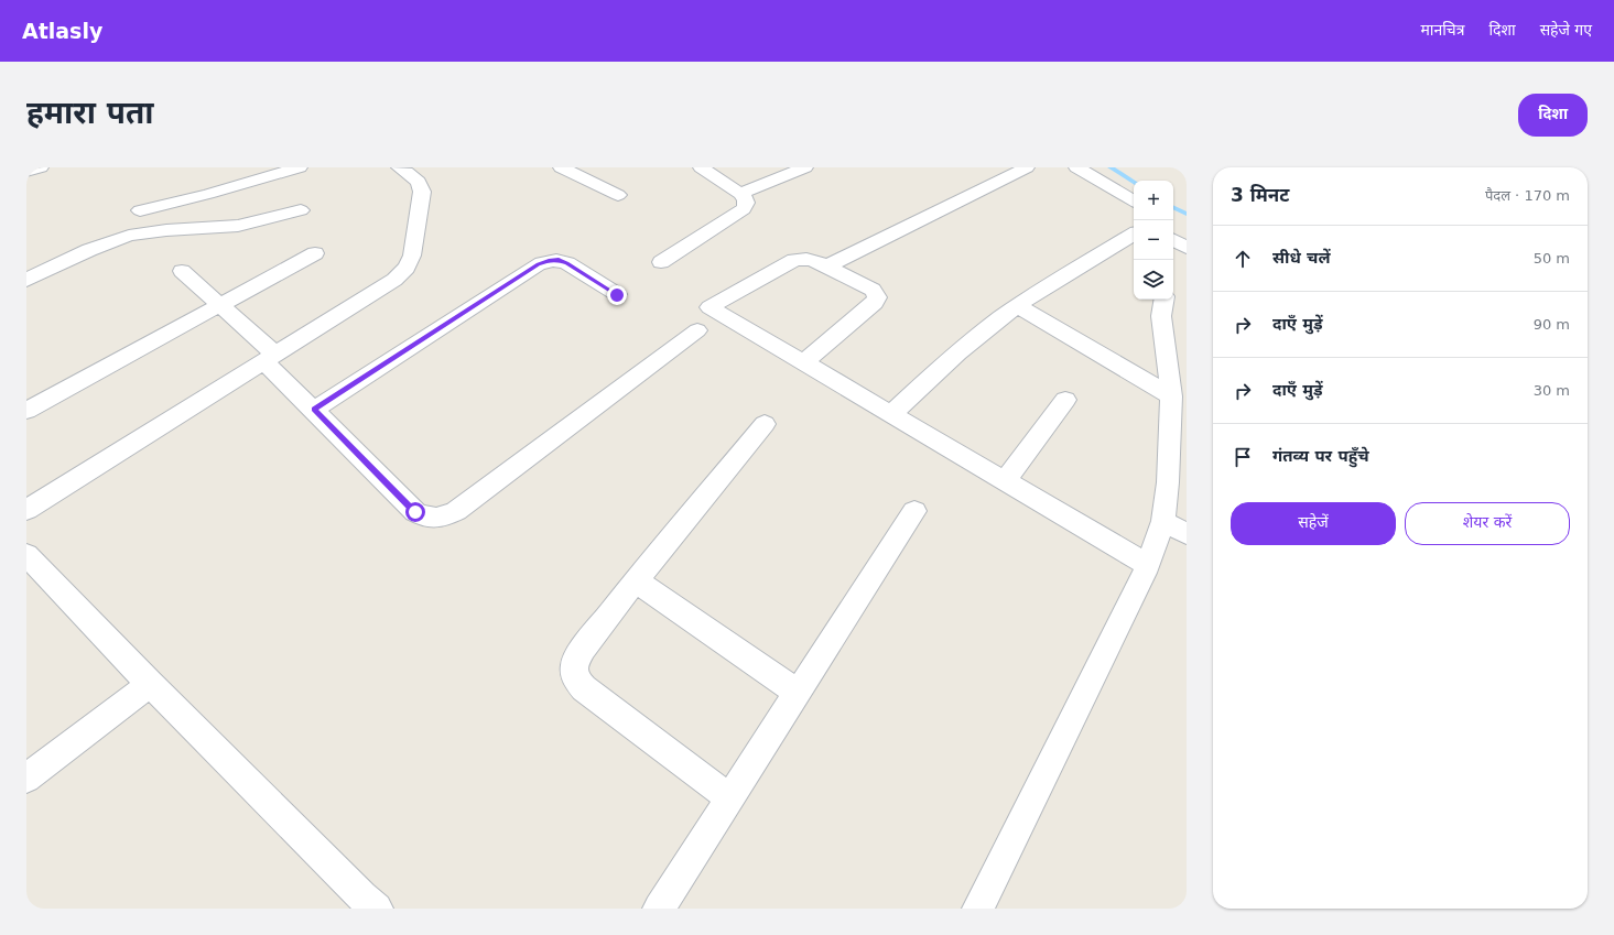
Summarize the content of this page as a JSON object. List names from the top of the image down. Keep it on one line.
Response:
{"page":{"header":"Atlasly","nav":["मानचित्र","दिशा","सहेजे गए"],"buttons":["दिशा",["सहेजें","शेयर करें"]],"title":"हमारा पता","heading":["3 मिनट","पैदल · 170 m"],"map_buttons":["+","−"],"list":[["सीधे चलें","50 m"],["दाएँ मुड़ें","90 m"],["दाएँ मुड़ें","30 m"],"गंतव्य पर पहुँचे"]}}
